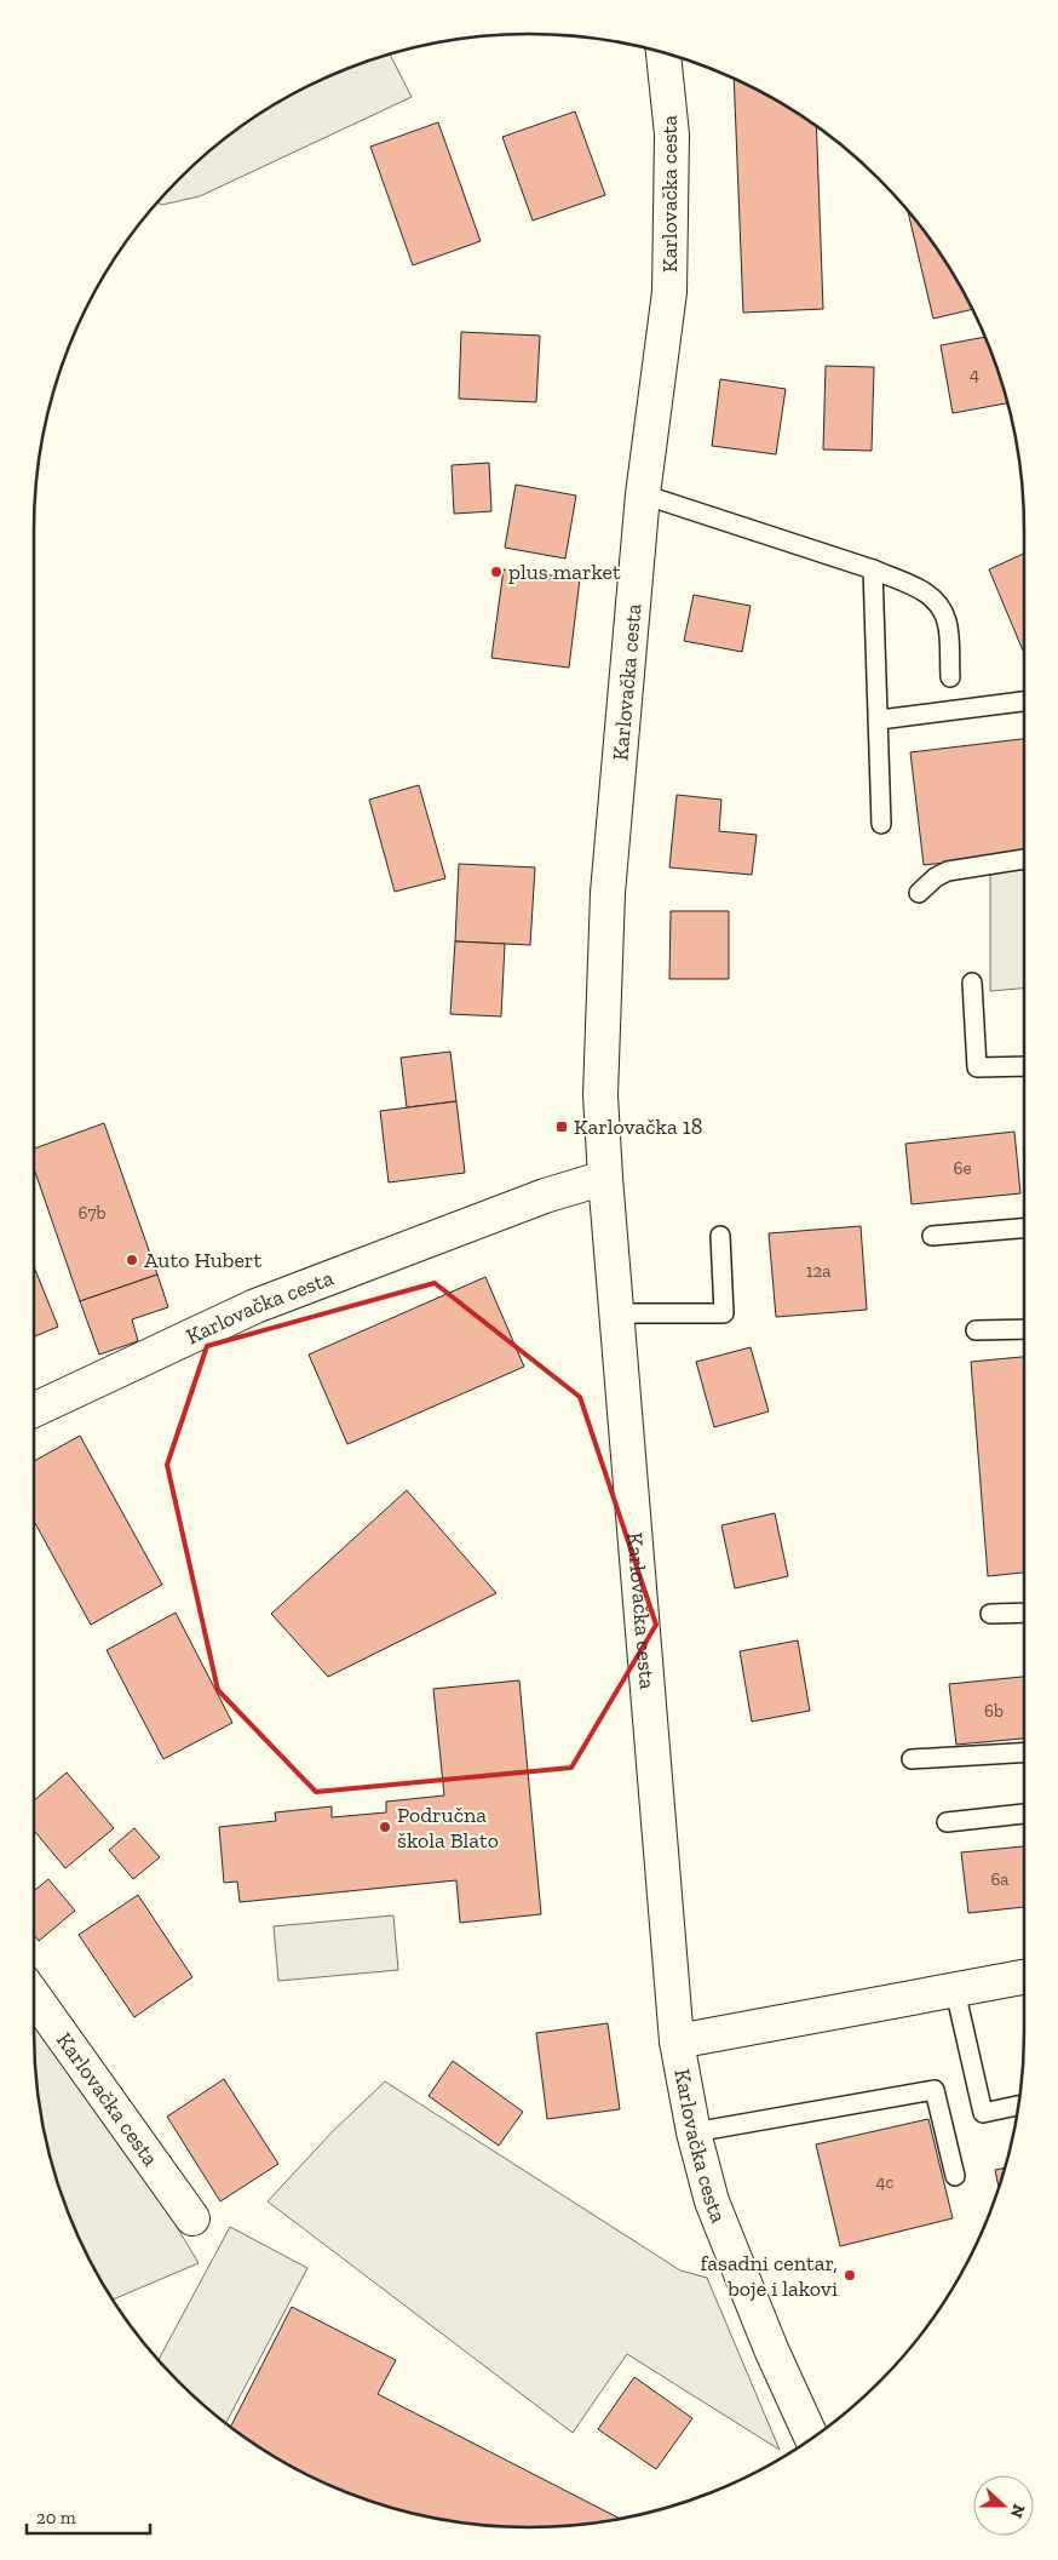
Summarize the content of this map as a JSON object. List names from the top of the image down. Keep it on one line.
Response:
{"streets":{"street":["Karlovačka cesta"]},"places":{"other":["plus market","Auto Hubert","Područna škola Blato","fasadni centar, boje i lakovi"],"transit":["Karlovačka 18"]},"house_numbers":["4","6e","67b","12a","6b","6a","4c"],"scale_bar":"20 m","north":"right"}
